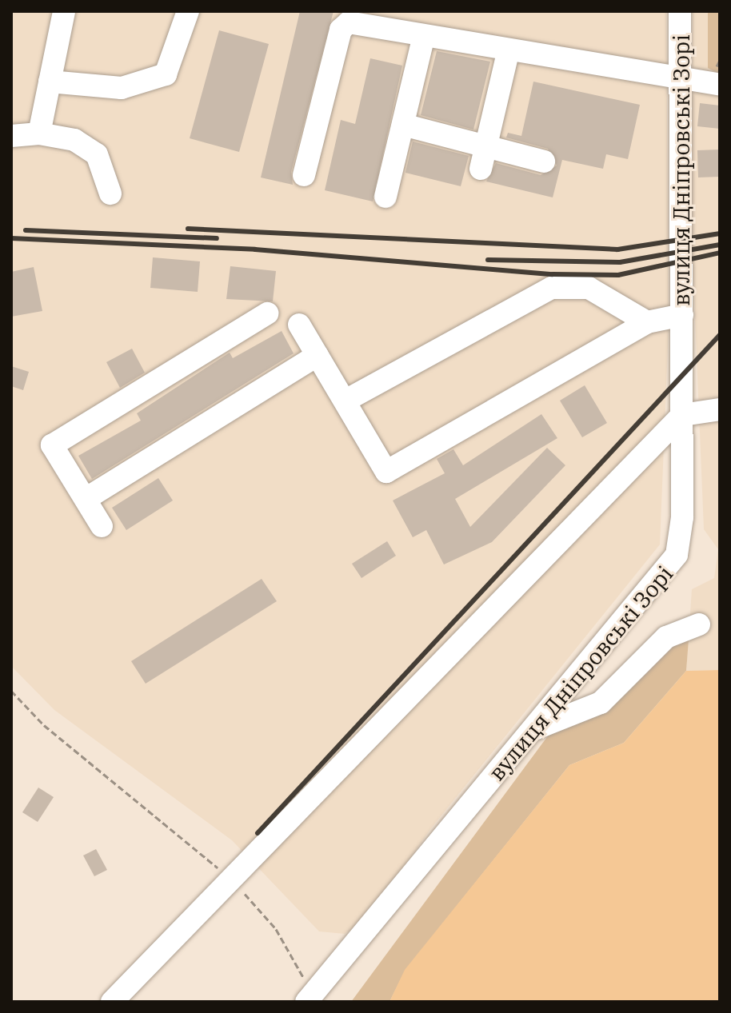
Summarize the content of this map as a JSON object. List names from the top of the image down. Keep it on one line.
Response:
{"streets":{"street":["вулиця Дніпровські Зорі"]}}
